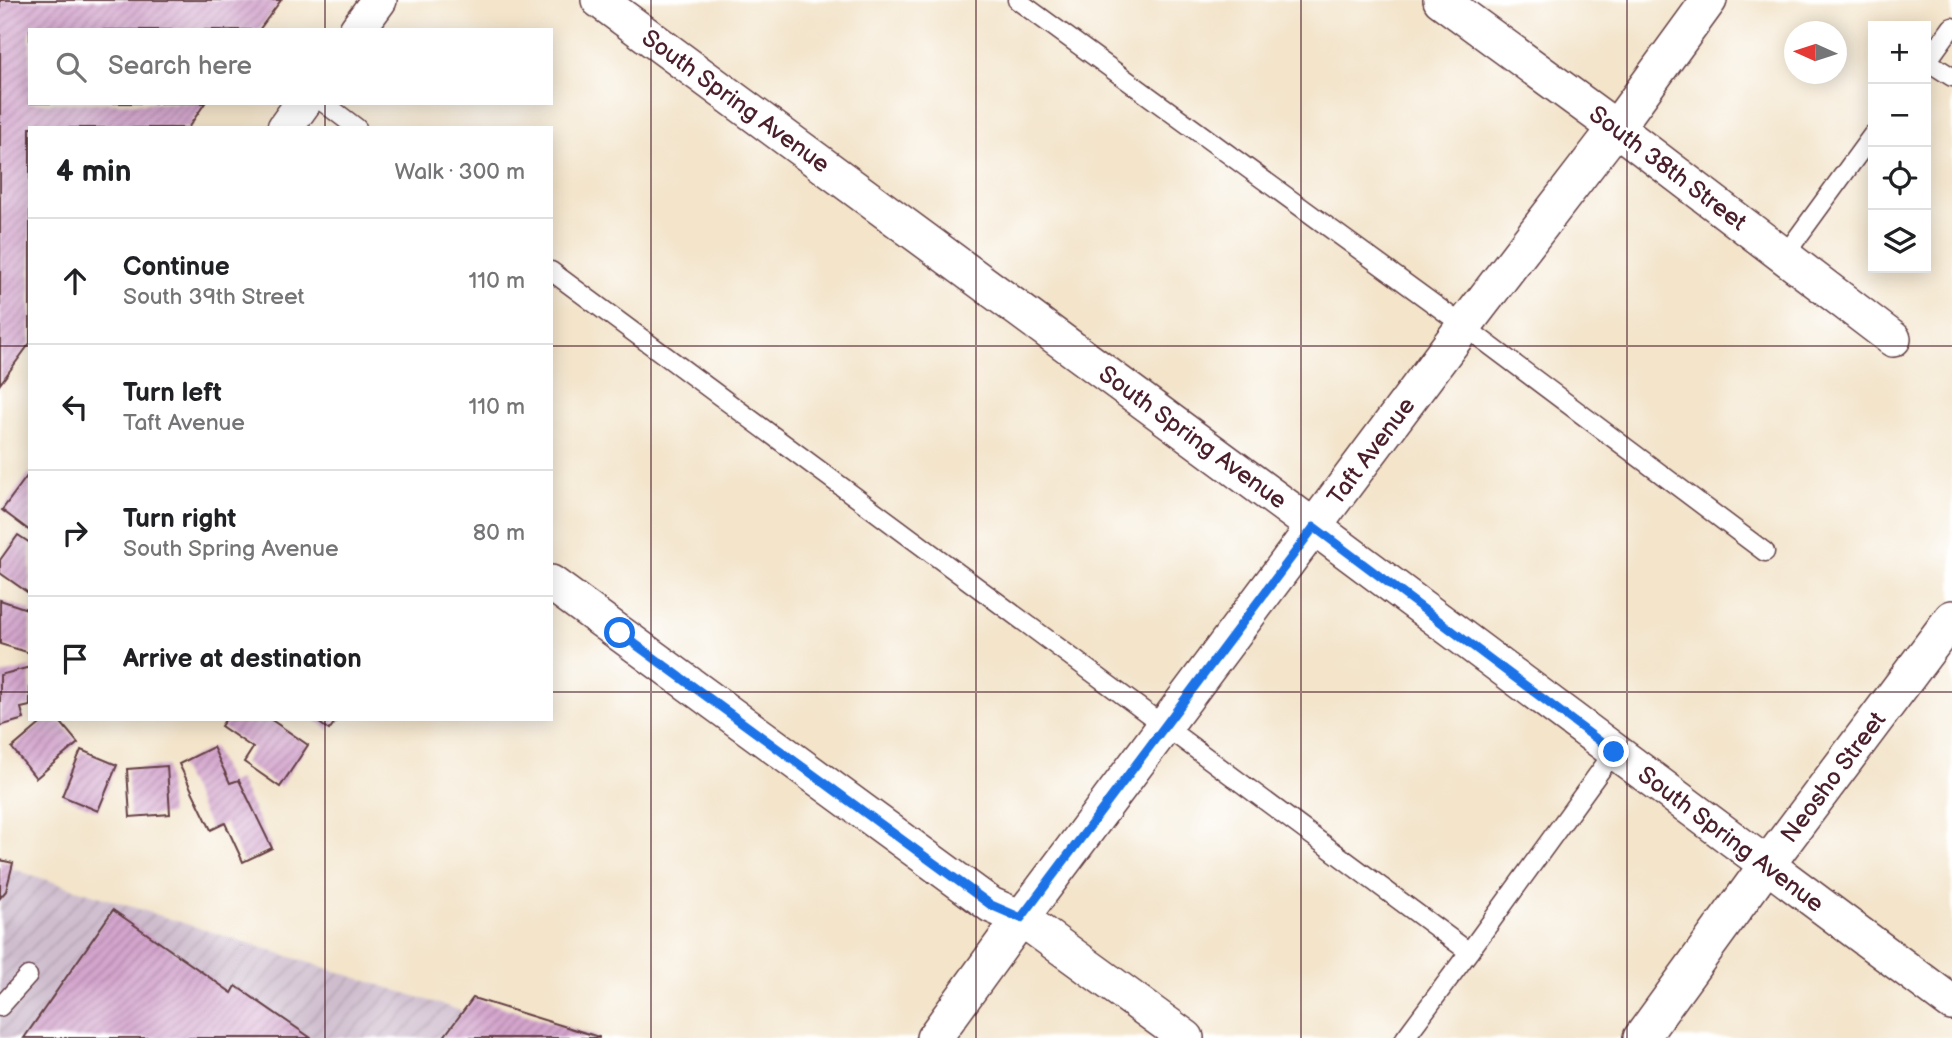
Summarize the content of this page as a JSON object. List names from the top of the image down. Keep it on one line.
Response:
{"streets":{"street":["South Spring Avenue","South 38th Street","Taft Avenue","Neosho Street"]},"crossings":[["South Spring Avenue","Taft Avenue"],["South Spring Avenue","Neosho Street"],["South 38th Street","Taft Avenue"]],"north":"left","page":{"map_buttons":["+","−"],"search":"Search here","heading":["4 min","Walk · 300 m"],"list":[["Continue","South 39th Street","110 m"],["Turn left","Taft Avenue","110 m"],["Turn right","South Spring Avenue","80 m"],"Arrive at destination"]}}
